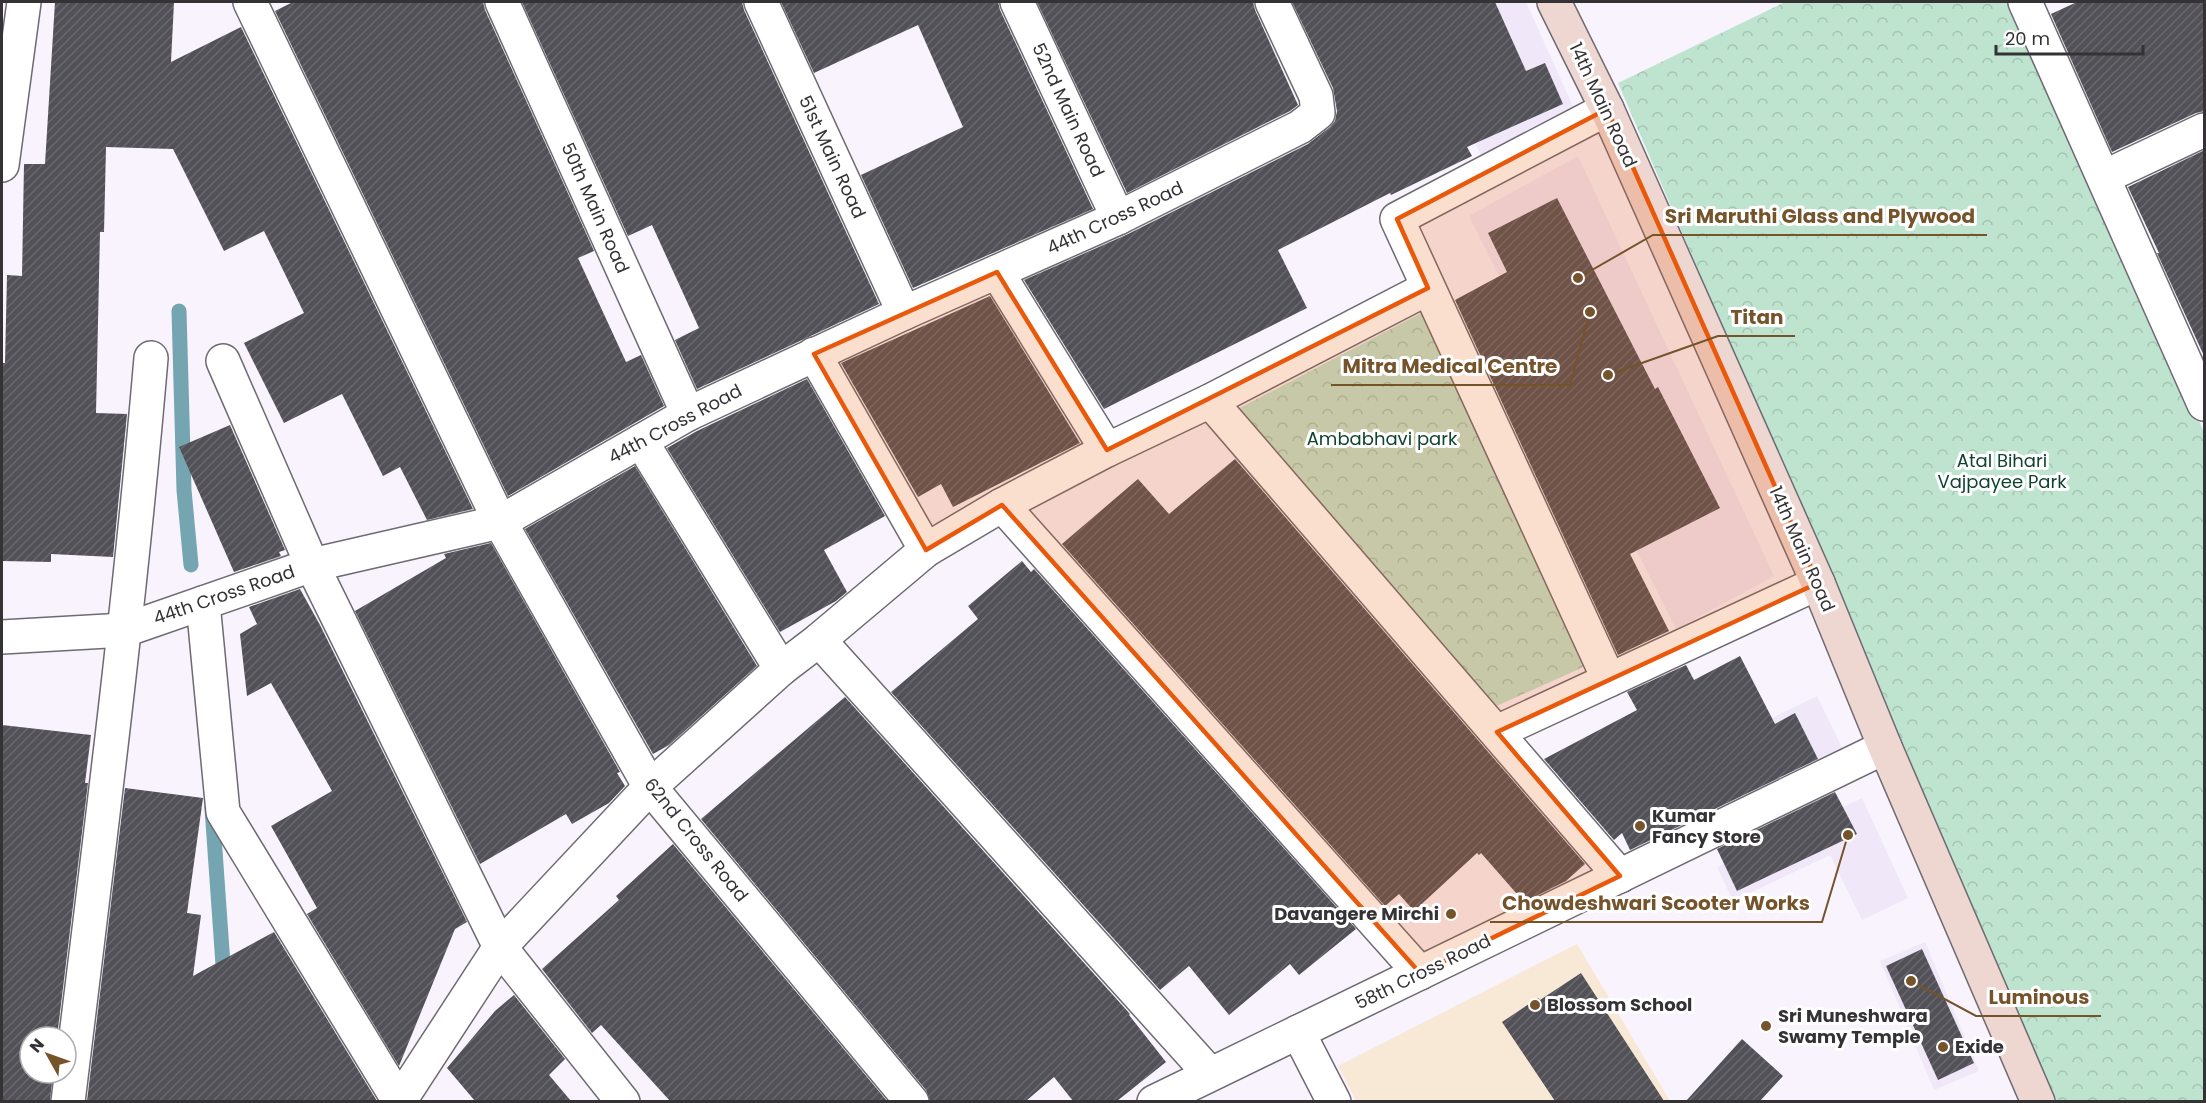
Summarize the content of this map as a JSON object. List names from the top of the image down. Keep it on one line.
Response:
{"streets":{"main road":["14th Main Road"],"street":["52nd Main Road","51st Main Road","50th Main Road","44th Cross Road","62nd Cross Road","58th Cross Road"]},"crossings":[["14th Main Road","58th Cross Road"],["52nd Main Road","44th Cross Road"],["51st Main Road","44th Cross Road"],["50th Main Road","44th Cross Road"],["44th Cross Road","62nd Cross Road"]],"parks":["Ambabhavi park","Atal Bihari Vajpayee Park"],"places":["Sri Maruthi Glass and Plywood","Mitra Medical Centre","Titan","Kumar Fancy Store","Chowdeshwari Scooter Works","Davangere Mirchi","Luminous","Blossom School","Sri Muneshwara Swamy Temple","Exide"],"scale_bar":"20 m","north":"top left"}
